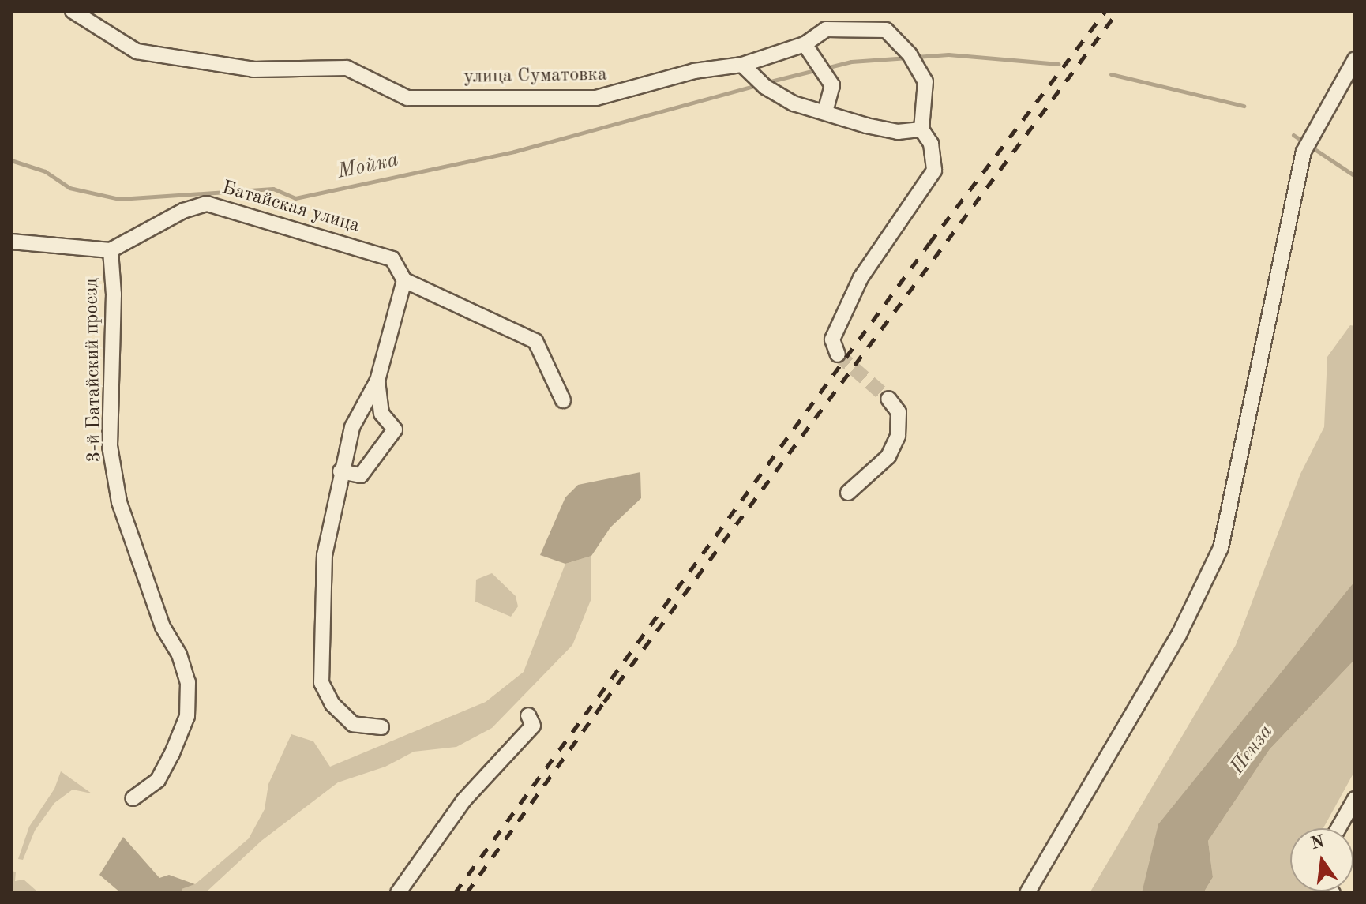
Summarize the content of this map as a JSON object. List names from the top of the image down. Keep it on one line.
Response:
{"streets":{"street":["улица Суматовка","Батайская улица","3-й Батайский проезд"]},"crossings":[["Батайская улица","3-й Батайский проезд"]],"water":["Мойка","Пенза"],"north":"top"}
